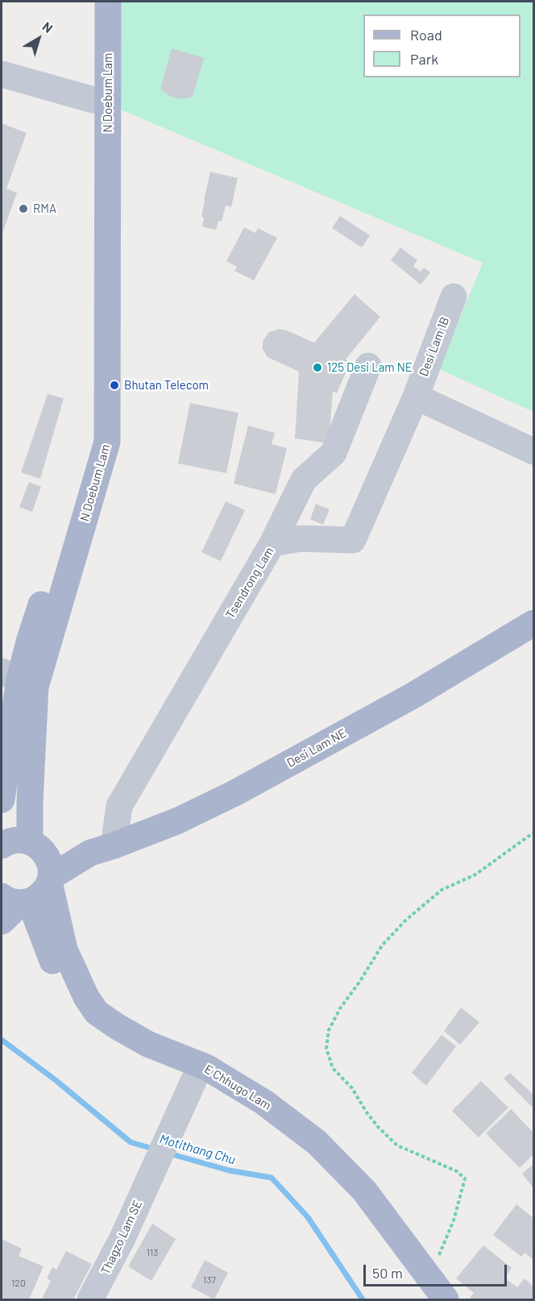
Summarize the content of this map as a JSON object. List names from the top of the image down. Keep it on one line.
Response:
{"streets":{"main road":["N Doebum Lam","Desi Lam NE","E Chhugo Lam"],"street":["Desi Lam 1B","Tsendrong Lam","Thagzo Lam SE"]},"crossings":[["N Doebum Lam","E Chhugo Lam"],["Desi Lam 1B","Tsendrong Lam"],["Tsendrong Lam","Desi Lam NE"],["Desi Lam NE","E Chhugo Lam"],["E Chhugo Lam","Thagzo Lam SE"]],"water":["Motithang Chu"],"places":["RMA","125 Desi Lam NE","Bhutan Telecom"],"house_numbers":["113","137","120"],"legend":["Road","Park"],"scale_bar":"50 m","north":"top right"}
